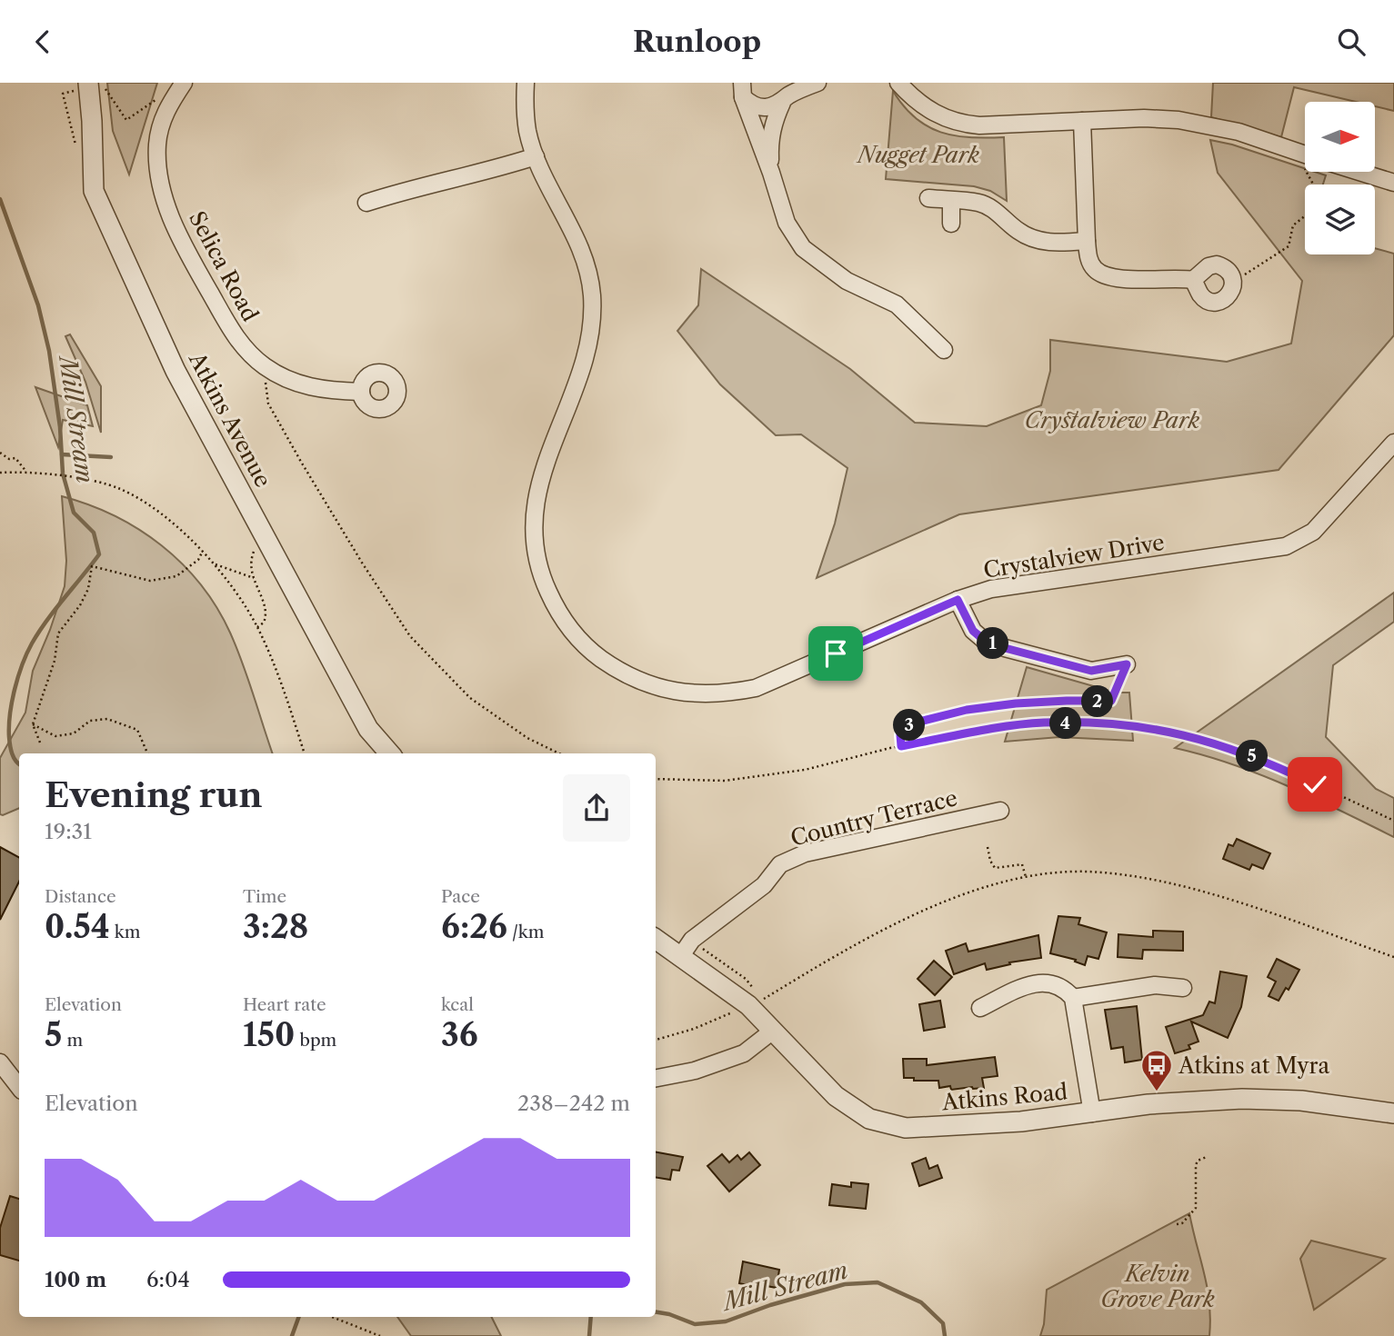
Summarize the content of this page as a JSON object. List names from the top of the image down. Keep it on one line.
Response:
{"streets":{"street":["Selica Road","Atkins Avenue","Crystalview Drive","Country Terrace","Atkins Road"]},"crossings":[["Country Terrace","Atkins Road"]],"water":["Mill Stream"],"parks":["Nugget Park","Crystalview Park","Kelvin Grove Park"],"places":{"bus stop":["Atkins at Myra"]},"north":"right","page":{"header":"Runloop","pins":["1","2","4","3","5"],"heading":["Evening run","19:31"],"stats":[["Distance","0.54 km"],["Time","3:28"],["Pace","6:26 /km"],["Elevation","5 m"],["Heart rate","150 bpm"],["kcal","36"]],"chart":["Elevation","238–242 m"],"list":[{"name":"100 m","note":"6:04"}]}}
